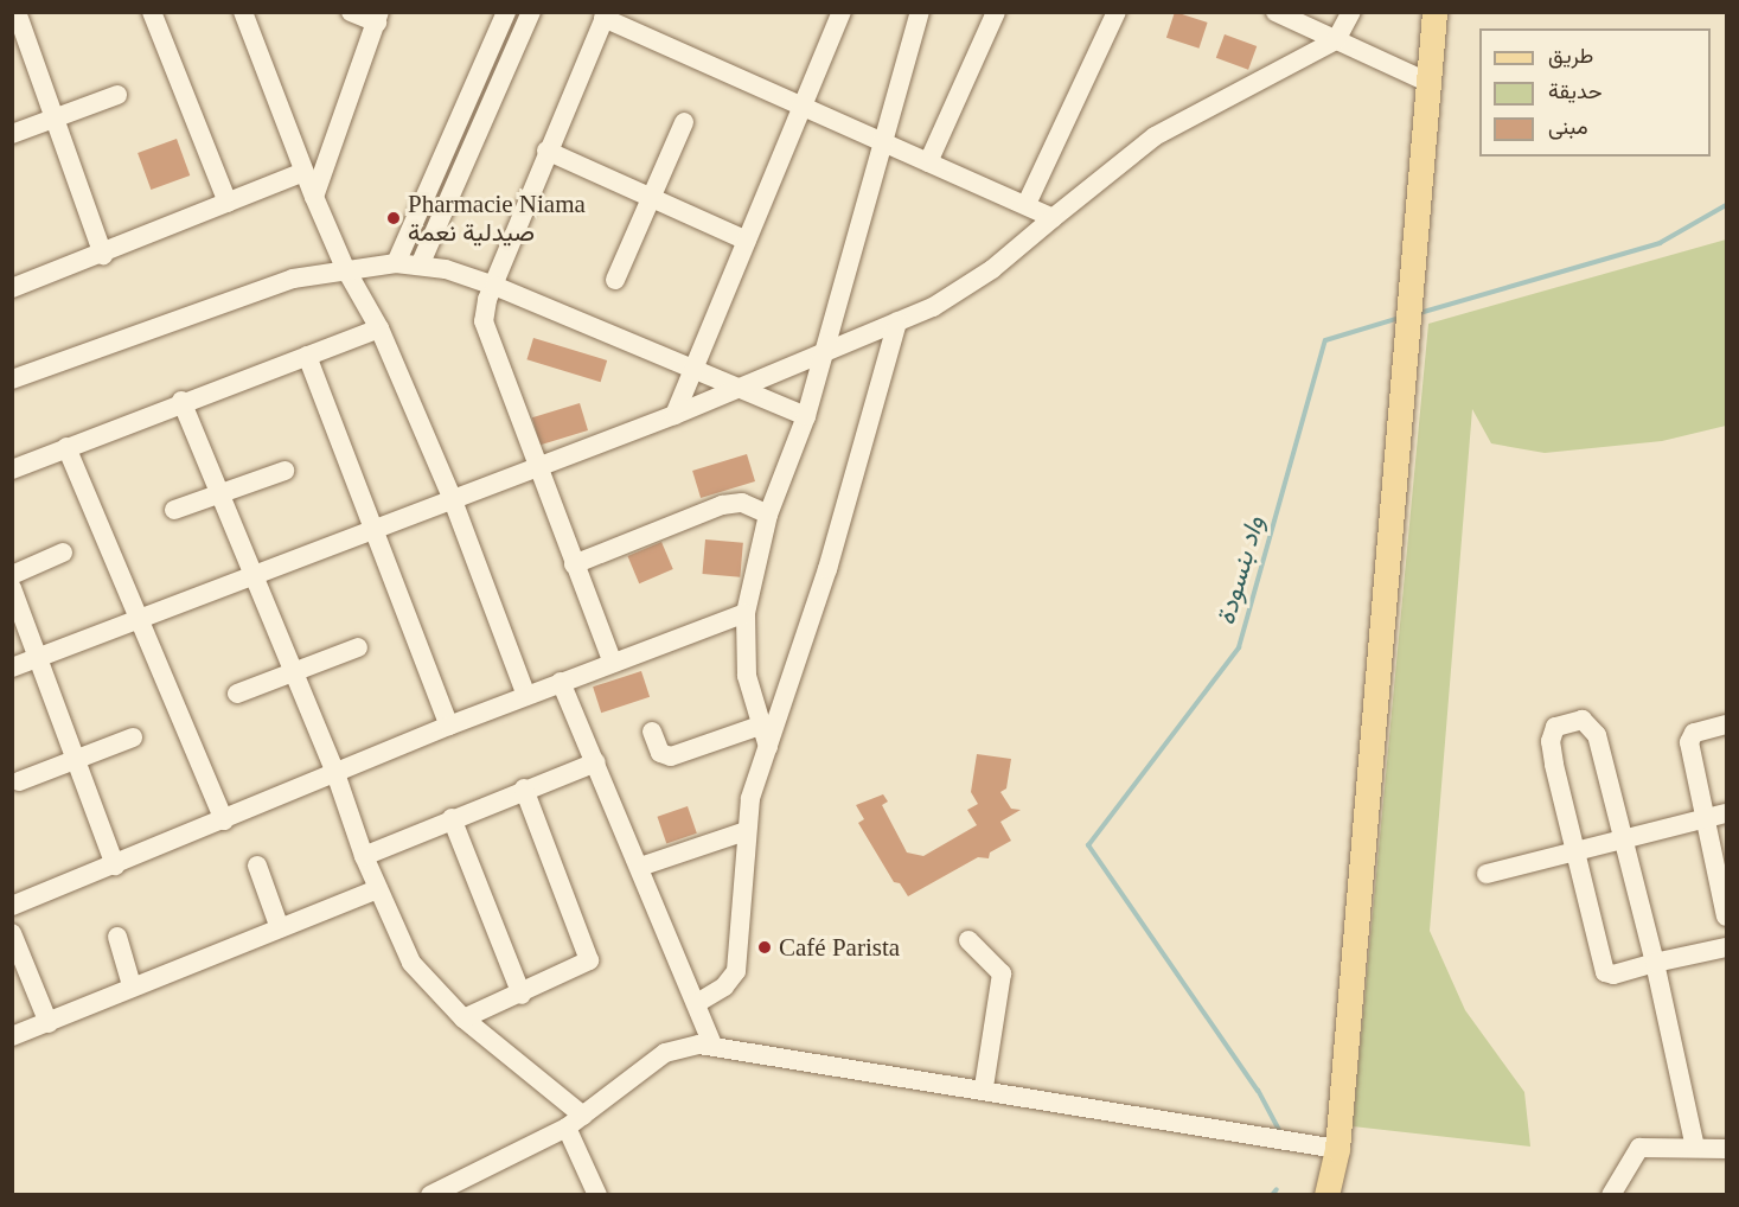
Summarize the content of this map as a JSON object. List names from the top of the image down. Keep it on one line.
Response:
{"water":["واد بنسودة"],"places":["Pharmacie Niama صيدلية نعمة","Café Parista"],"legend":["طريق","حديقة","مبنى"]}
